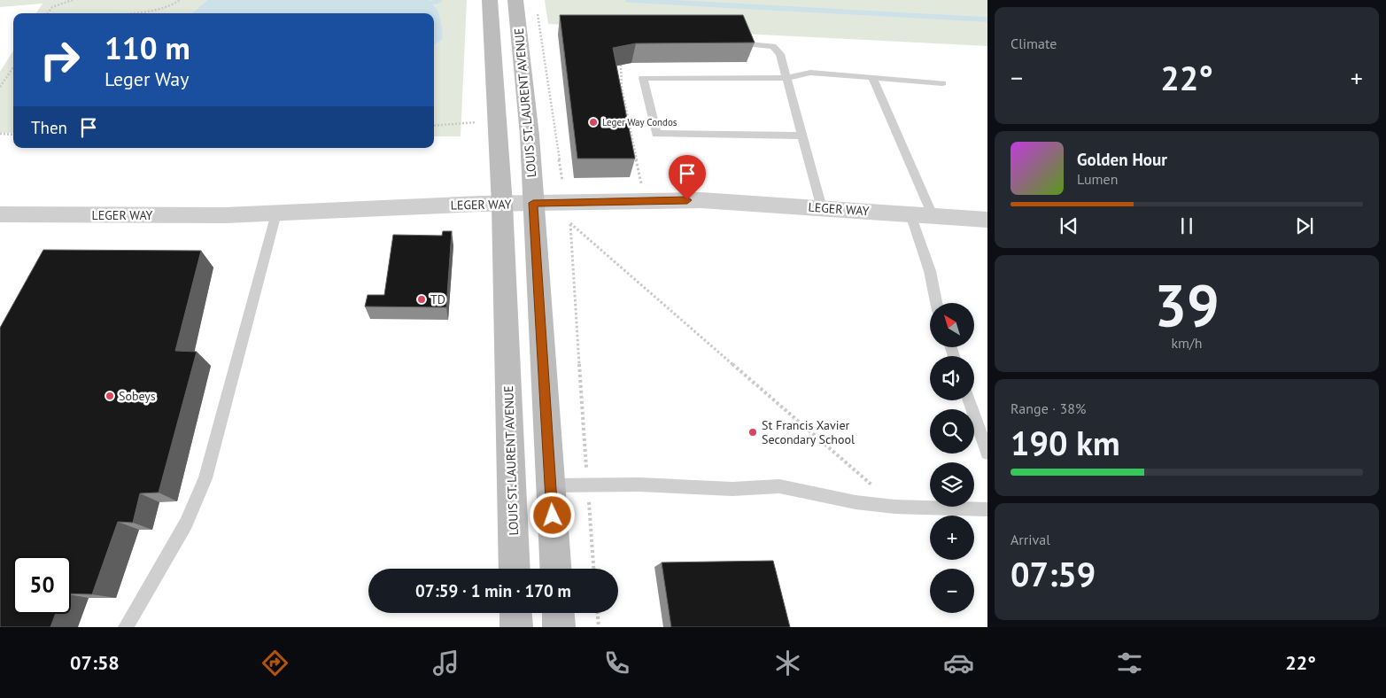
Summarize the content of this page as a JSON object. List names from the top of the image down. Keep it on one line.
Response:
{"streets":{"main road":["LOUIS ST. LAURENT AVENUE"],"street":["LEGER WAY"]},"crossings":[["LOUIS ST. LAURENT AVENUE","LEGER WAY"]],"places":["Leger Way Condos","TD","Sobeys","St Francis Xavier Secondary School"],"north":"top left","page":{"tile":["Climate",["39","km/h"],["Range · 38%","190 km"],["Arrival","07:59"]],"turn":["110 m","Leger Way"],"heat":["−","22°","+"],"then":"Then","song":["Golden Hour","Lumen"],"map_buttons":["+","−"],"limit":"50","trip":"07:59 · 1 min · 170 m","tabs":["07:58","22°"]}}
